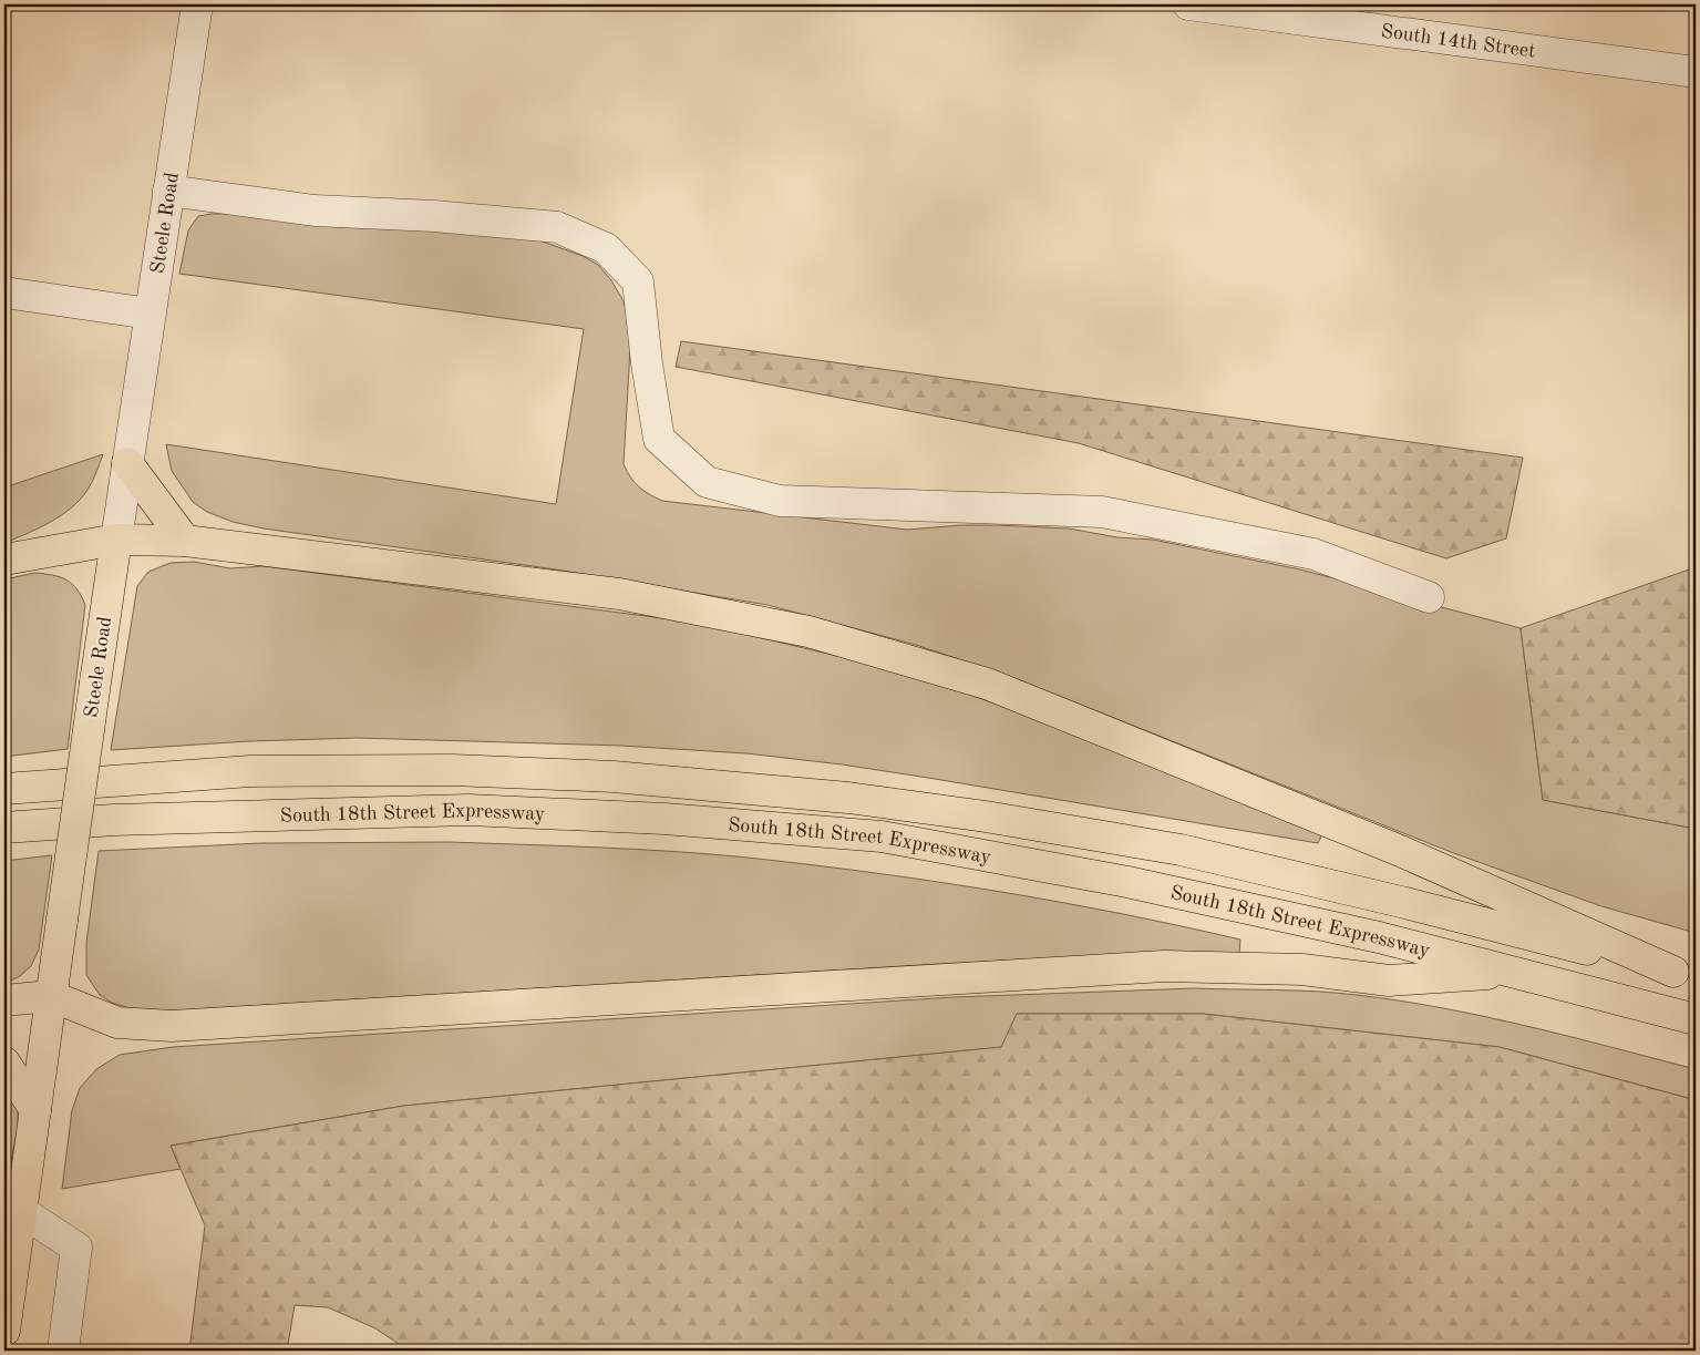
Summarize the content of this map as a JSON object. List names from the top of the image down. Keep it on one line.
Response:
{"streets":{"main road":["Steele Road","South 18th Street Expressway"],"street":["South 14th Street"]}}
